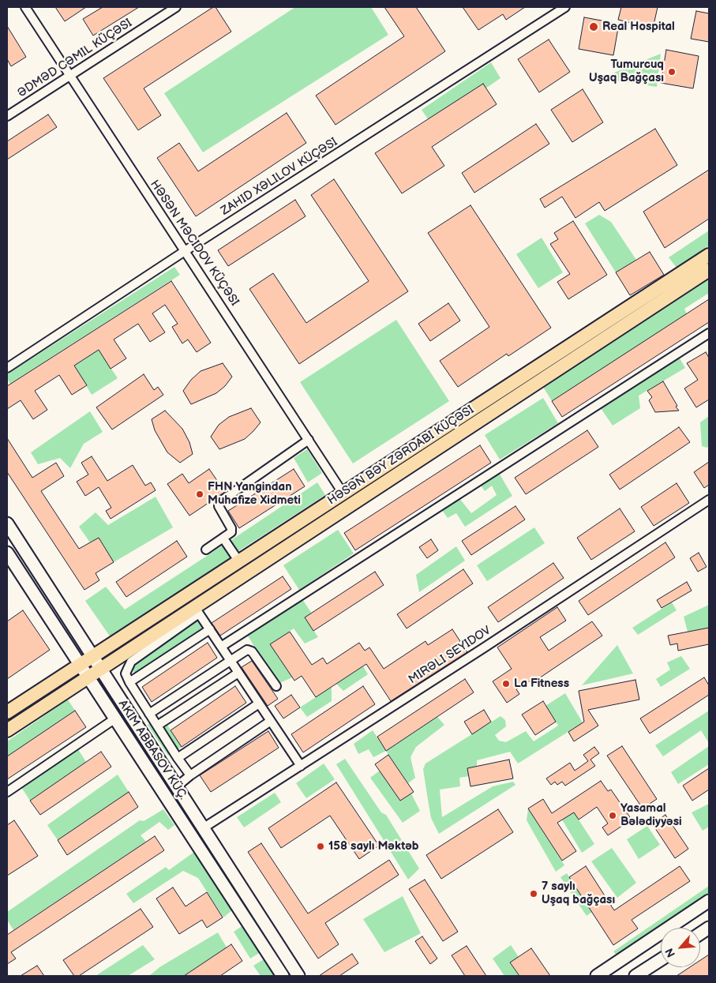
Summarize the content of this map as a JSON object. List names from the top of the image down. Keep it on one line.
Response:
{"streets":{"main road":["HƏSƏN BƏY ZƏRDABI KÜÇƏSI","AKIM ABBASOV KÜÇ."],"street":["ƏDMƏD CƏMIL KÜÇƏSI","ZAHID XƏLILOV KÜÇƏSI","HƏSƏN MƏCIDOV KÜÇƏSI","MIRƏLI SEYIDOV"]},"crossings":[["ƏDMƏD CƏMIL KÜÇƏSI","HƏSƏN MƏCIDOV KÜÇƏSI"],["ZAHID XƏLILOV KÜÇƏSI","HƏSƏN MƏCIDOV KÜÇƏSI"],["HƏSƏN MƏCIDOV KÜÇƏSI","HƏSƏN BƏY ZƏRDABI KÜÇƏSI"],["HƏSƏN BƏY ZƏRDABI KÜÇƏSI","AKIM ABBASOV KÜÇ."],["MIRƏLI SEYIDOV","AKIM ABBASOV KÜÇ."]],"places":["Real Hospital","Tumurcuq Uşaq Bağçası","FHN Yangindan Muhafize Xidmeti","La Fitness","Yasamal Bələdiyyəsi","158 saylı Məktəb","7 saylı Uşaq bağçası"],"north":"bottom left"}
